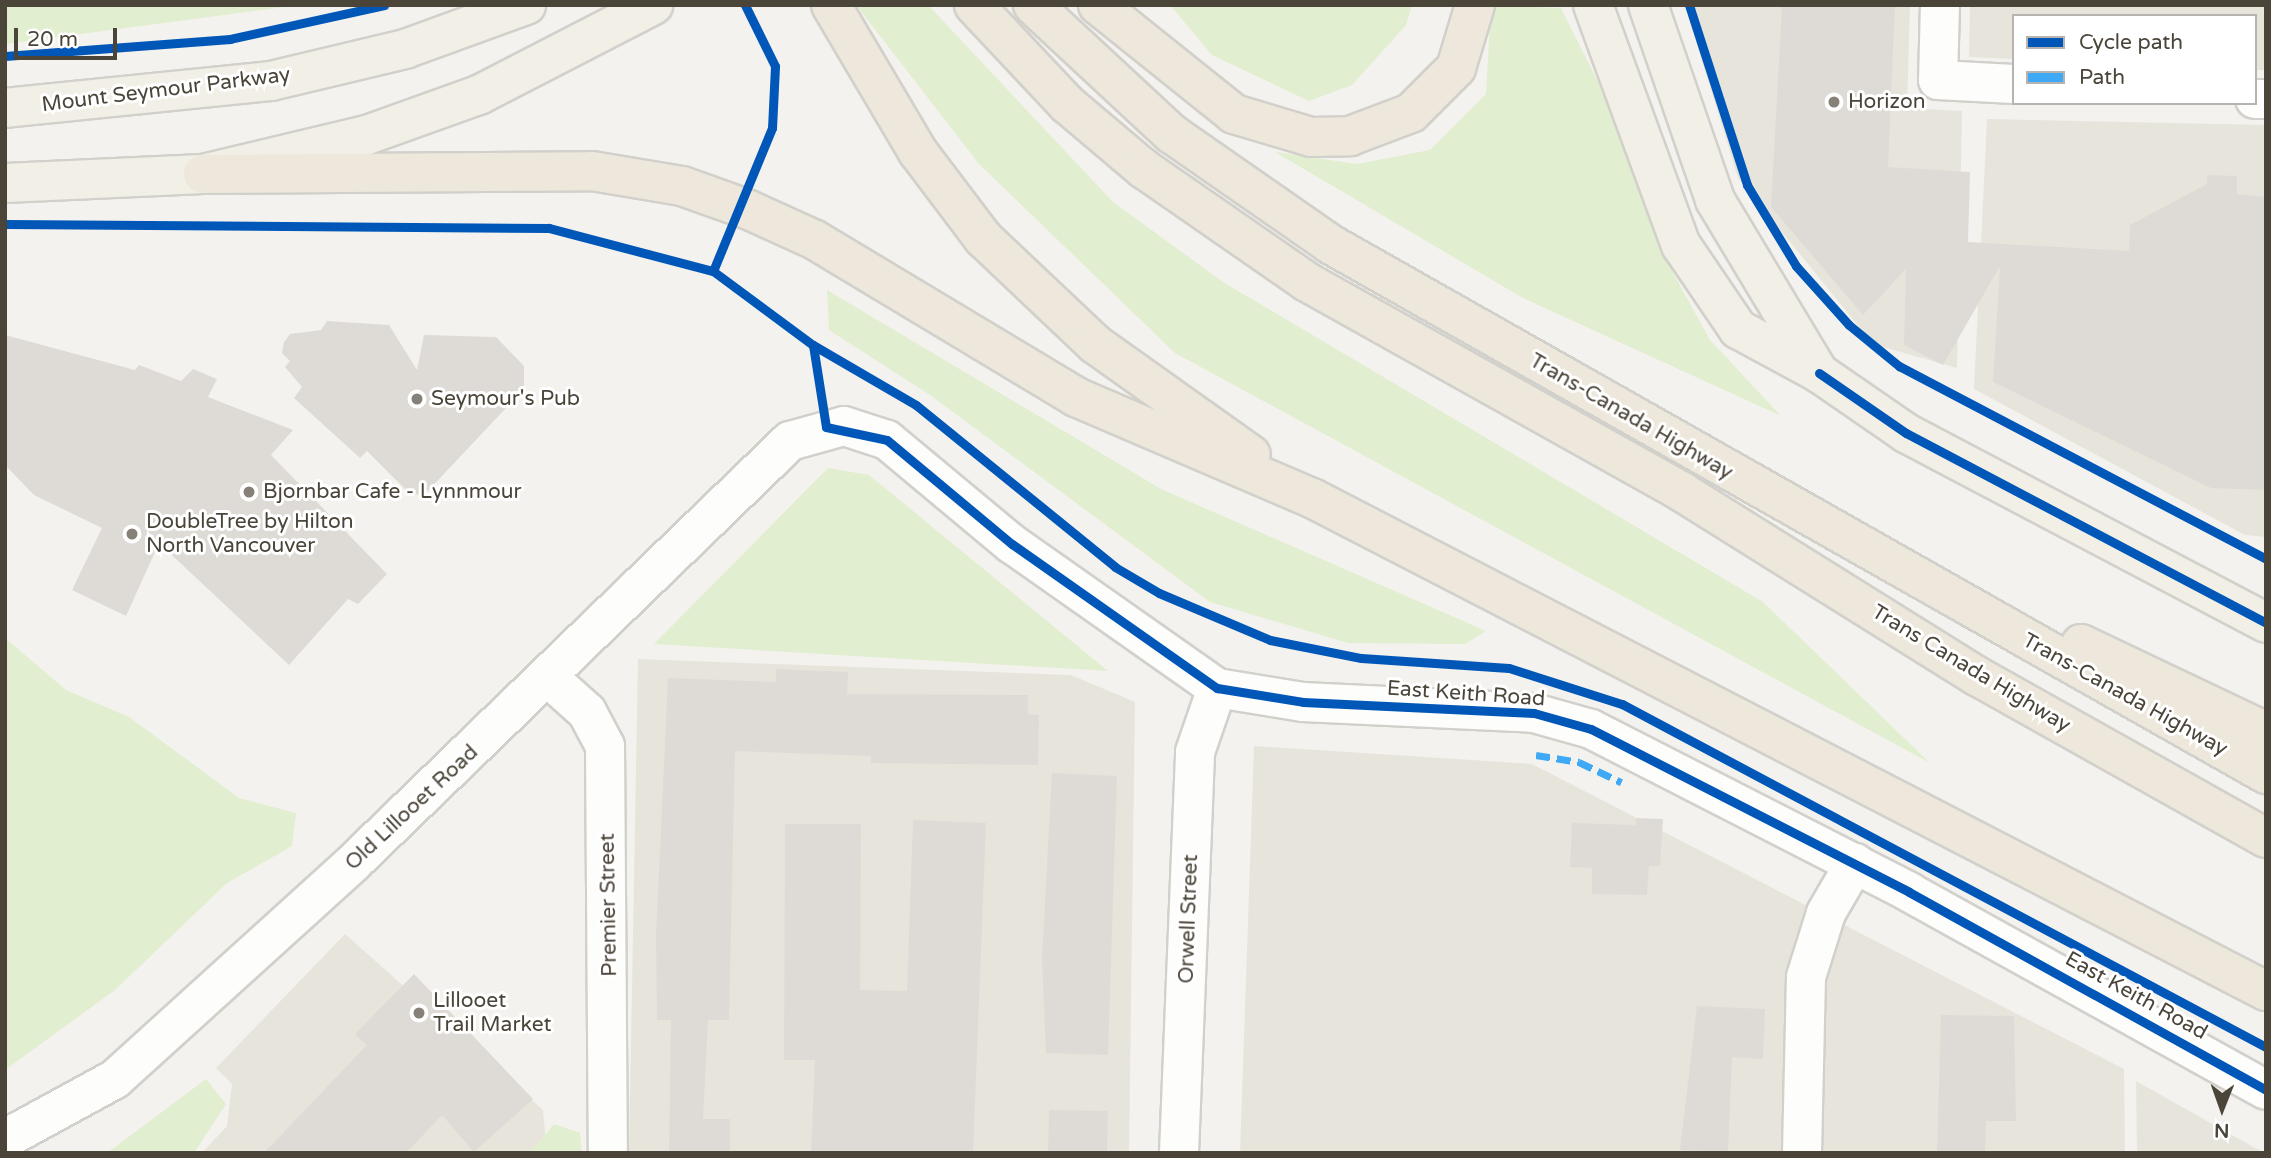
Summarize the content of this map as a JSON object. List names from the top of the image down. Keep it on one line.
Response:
{"streets":{"highway":["Trans-Canada Highway","Trans Canada Highway"],"main road":["Mount Seymour Parkway"],"street":["East Keith Road","Old Lillooet Road","Premier Street","Orwell Street"]},"crossings":[["Trans-Canada Highway","Trans Canada Highway"],["East Keith Road","Old Lillooet Road"],["East Keith Road","Orwell Street"],["Old Lillooet Road","Premier Street"]],"places":["Horizon","Seymour's Pub","Bjornbar Cafe - Lynnmour","DoubleTree by Hilton North Vancouver","Lillooet Trail Market"],"legend":["Cycle path","Path"],"scale_bar":"20 m","north":"bottom"}
